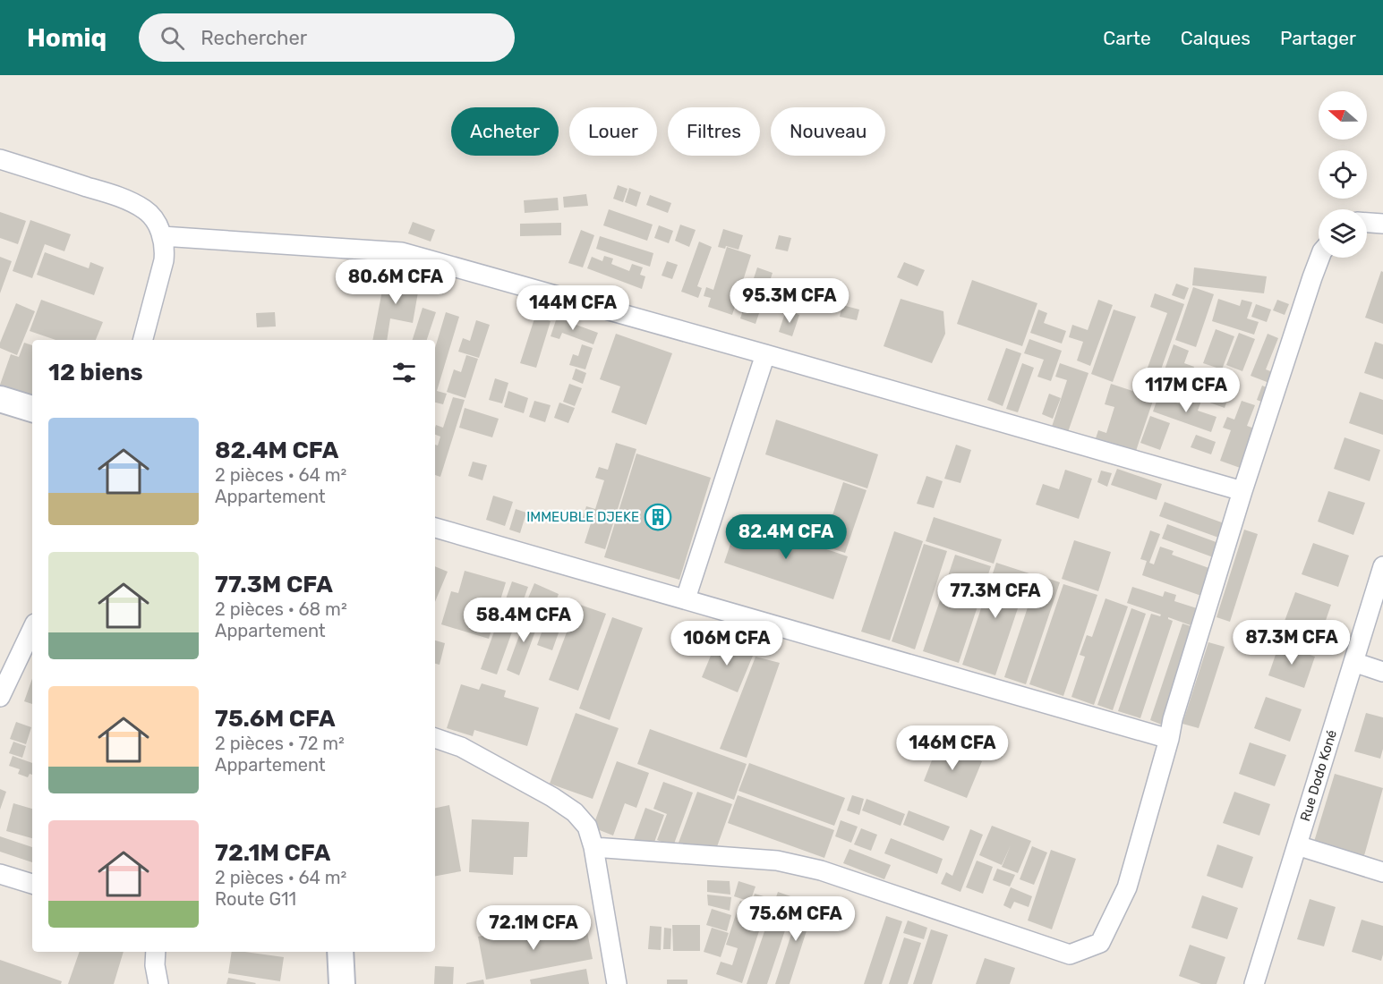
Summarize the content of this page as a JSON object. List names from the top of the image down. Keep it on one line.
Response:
{"streets":{"street":["Rue Dodo Koné"]},"places":{"building":["IMMEUBLE DJEKE"]},"north":"left","page":{"header":"Homiq","search":"Rechercher","nav":["Carte","Calques","Partager"],"chip":["Acheter","Louer","Filtres","Nouveau"],"price":["80.6M CFA","95.3M CFA","144M CFA","117M CFA","82.4M CFA","77.3M CFA","58.4M CFA","87.3M CFA","106M CFA","146M CFA","75.6M CFA","72.1M CFA"],"heading":"12 biens","list":[{"name":"82.4M CFA","note":"2 pièces · 64 m² · Appartement"},{"name":"77.3M CFA","note":"2 pièces · 68 m² · Appartement"},{"name":"75.6M CFA","note":"2 pièces · 72 m² · Appartement"},{"name":"72.1M CFA","note":"2 pièces · 64 m² · Route G11"}]}}
